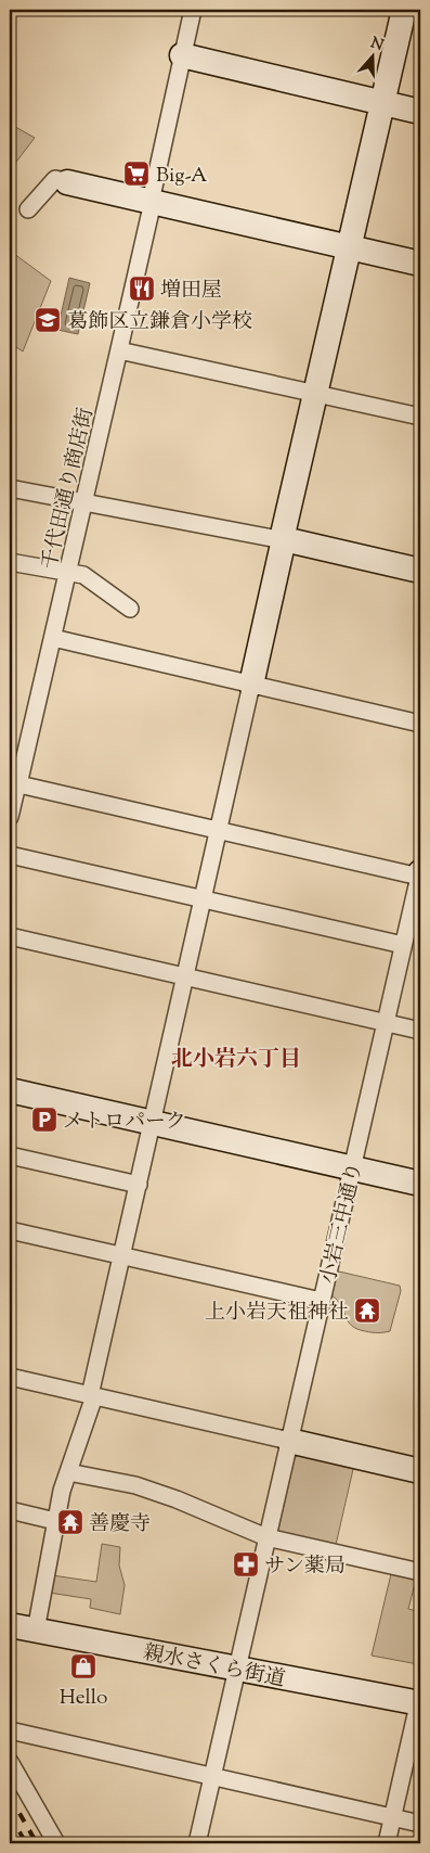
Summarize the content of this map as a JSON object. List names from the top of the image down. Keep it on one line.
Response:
{"streets":{"street":["千代田通り商店街","小岩三中通り","親水さくら街道"]},"crossings":[["小岩三中通り","親水さくら街道"]],"districts":["北小岩六丁目"],"places":{"supermarket":["Big-A"],"restaurant":["増田屋"],"school or university":["葛飾区立鎌倉小学校"],"parking":["メトロパーク"],"temple":["上小岩天祖神社","善慶寺"],"pharmacy":["サン薬局"],"shop":["Hello"]},"north":"top"}
